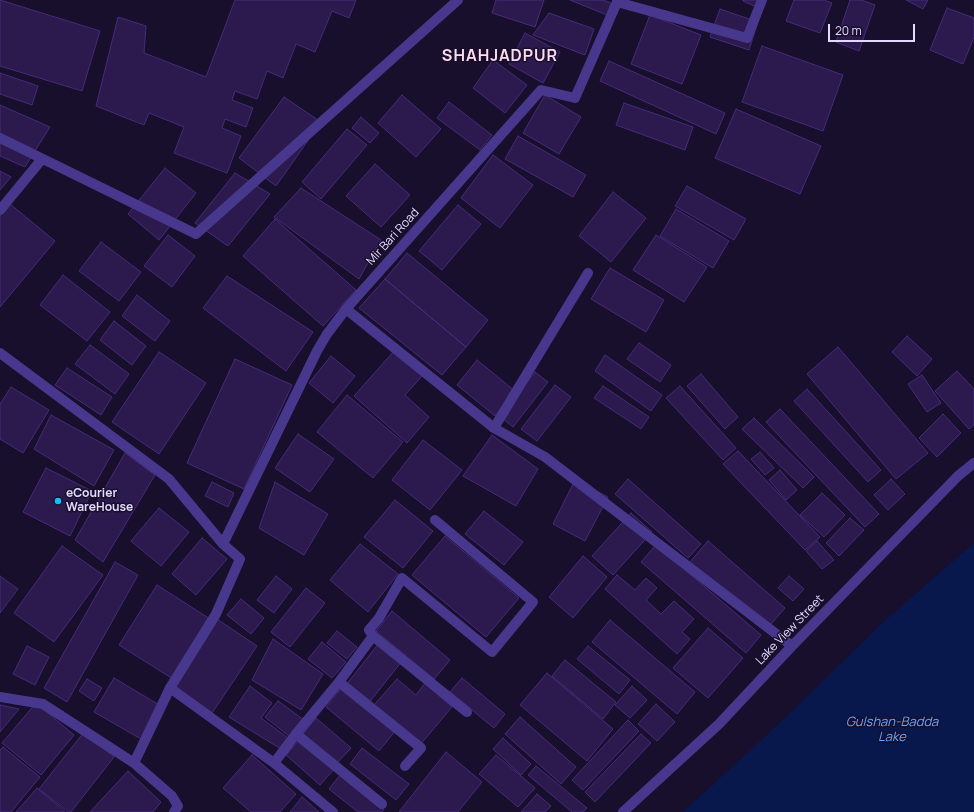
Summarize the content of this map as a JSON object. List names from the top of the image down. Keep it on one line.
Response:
{"streets":{"street":["Mir Bari Road","Lake View Street"]},"districts":["SHAHJADPUR"],"water":["Gulshan-Badda Lake"],"places":["eCourier WareHouse"],"scale_bar":"20 m"}
